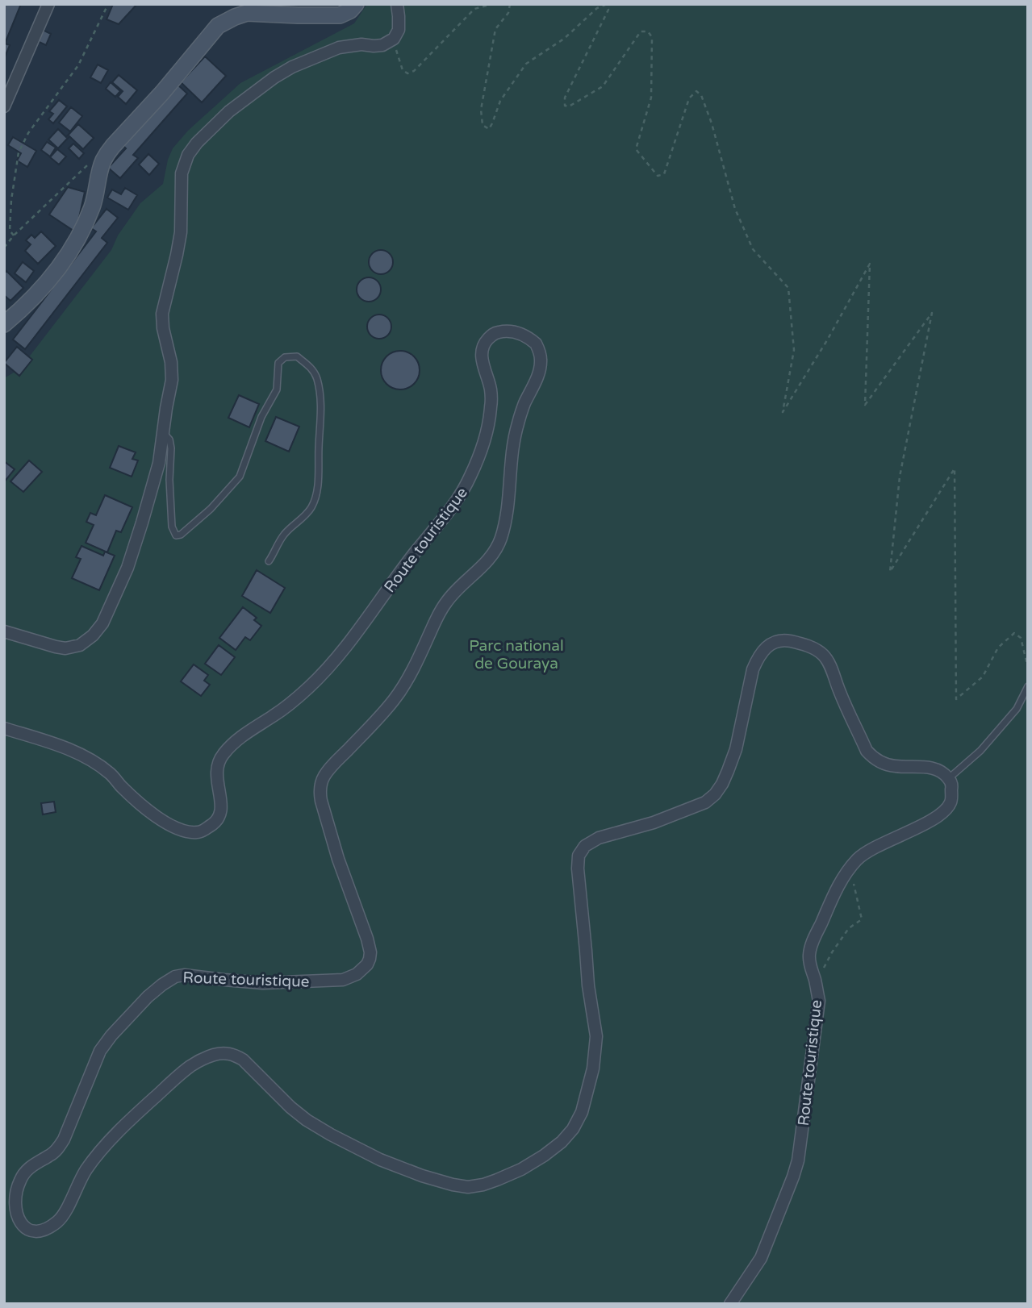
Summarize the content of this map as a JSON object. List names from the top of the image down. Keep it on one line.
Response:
{"streets":{"street":["Route touristique"]},"parks":["Parc national de Gouraya"]}
